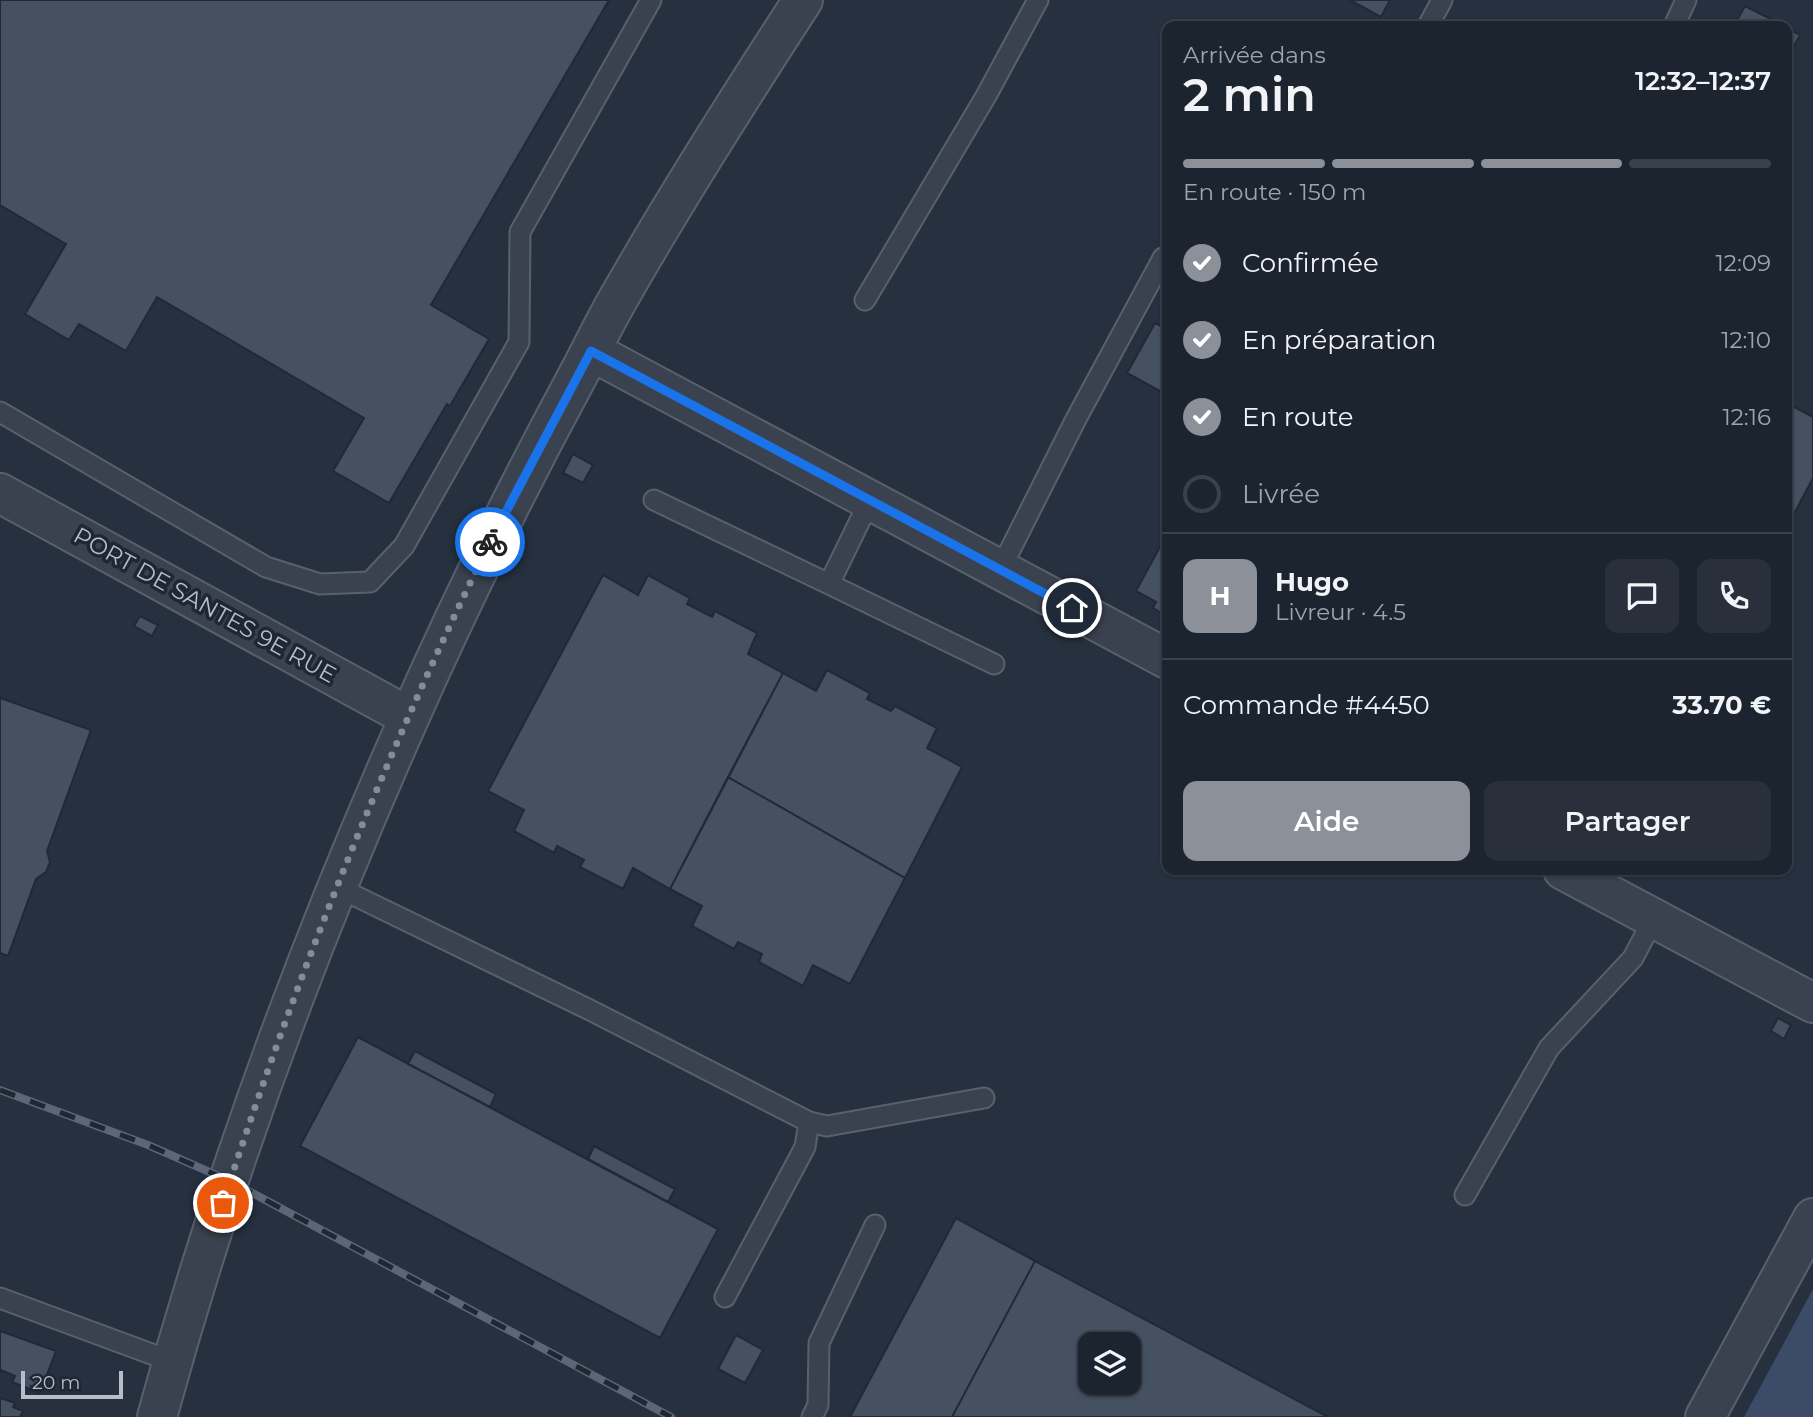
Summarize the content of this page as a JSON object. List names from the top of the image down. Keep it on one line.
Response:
{"streets":{"street":["PORT DE SANTES 9E RUE"]},"scale_bar":"20 m","page":{"heading":["2 min","Arrivée dans","12:32–12:37"],"panel":["Hugo","Livreur · 4.5","Commande #4450","33.70 €"],"bar":"En route · 150 m","list":[["Confirmée","12:09"],["En préparation","12:10"],["En route","12:16"],"Livrée"],"round":"H","buttons":["Aide","Partager"],"scale":"20 m"}}
